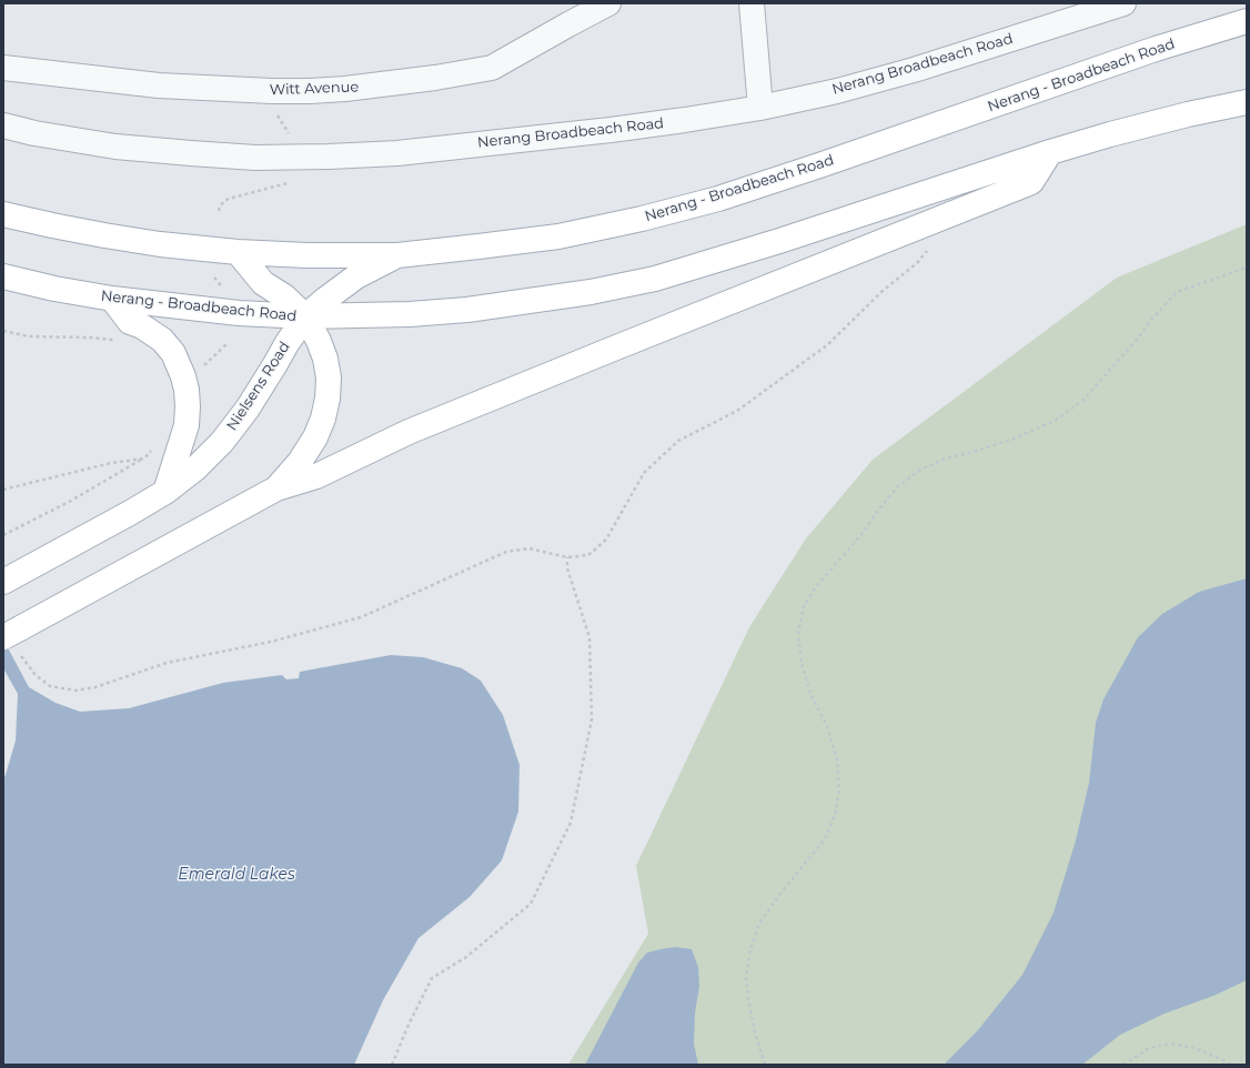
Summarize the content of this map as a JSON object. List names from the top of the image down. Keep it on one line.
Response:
{"streets":{"main road":["Nerang - Broadbeach Road","Nielsens Road"],"street":["Nerang Broadbeach Road","Witt Avenue"]},"crossings":[["Nerang - Broadbeach Road","Nielsens Road"]],"water":["Emerald Lakes"]}
